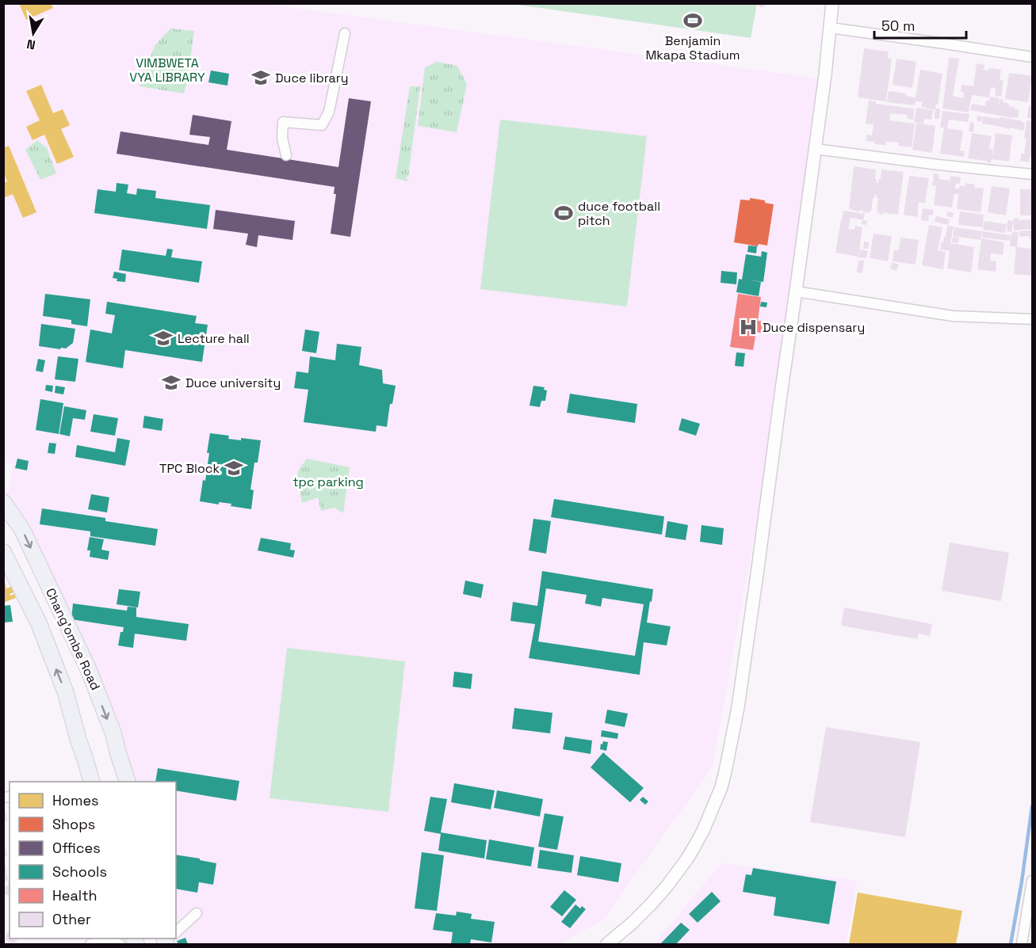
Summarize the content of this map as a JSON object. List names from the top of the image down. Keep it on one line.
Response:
{"streets":{"main road":["Chang'ombe Road"]},"parks":["VIMBWETA VYA LIBRARY","tpc parking"],"places":{"sports":["Benjamin Mkapa Stadium","duce football pitch"],"school or university":["Duce library","Lecture hall","Duce university","TPC Block"],"hospital":["Duce dispensary"]},"legend":["Homes","Shops","Offices","Schools","Health","Other"],"scale_bar":"50 m","north":"bottom"}
